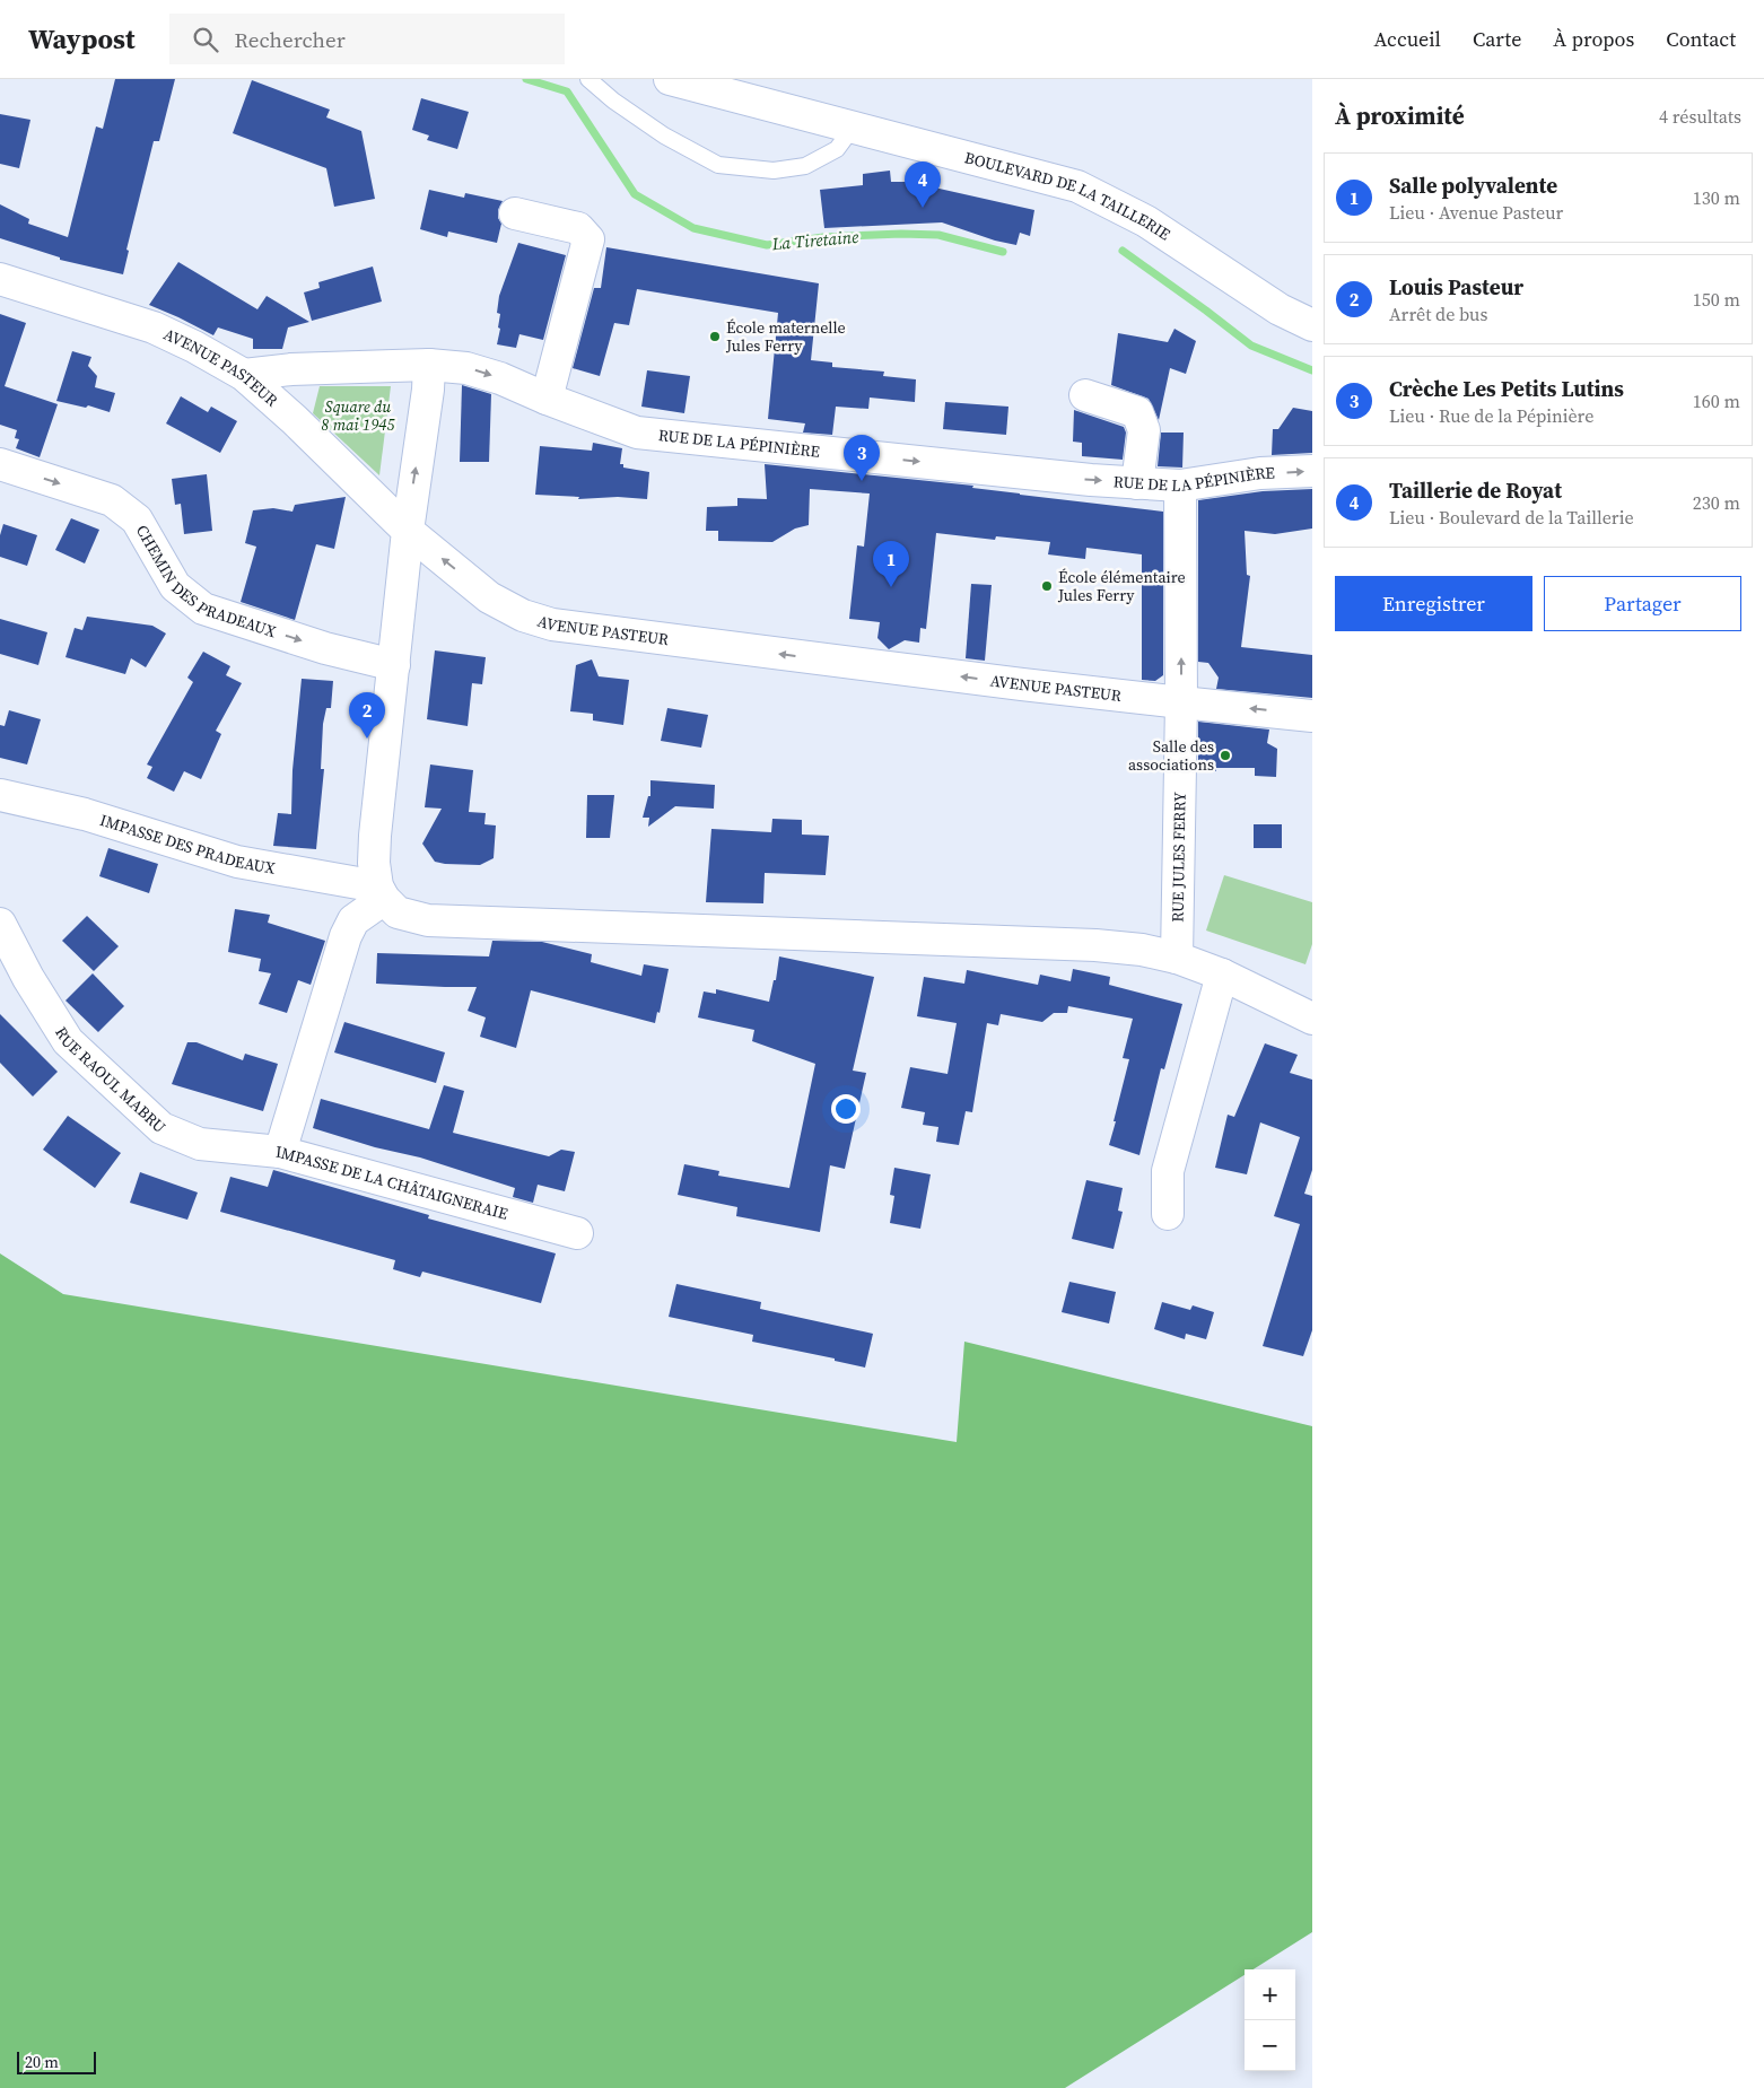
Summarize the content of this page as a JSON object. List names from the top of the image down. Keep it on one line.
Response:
{"streets":{"street":["BOULEVARD DE LA TAILLERIE","AVENUE PASTEUR","RUE DE LA PÉPINIÈRE","CHEMIN DES PRADEAUX","IMPASSE DES PRADEAUX","RUE JULES FERRY","RUE RAOUL MABRU","IMPASSE DE LA CHÂTAIGNERAIE"]},"crossings":[["AVENUE PASTEUR","RUE DE LA PÉPINIÈRE"],["AVENUE PASTEUR","RUE JULES FERRY"],["RUE DE LA PÉPINIÈRE","RUE JULES FERRY"],["IMPASSE DES PRADEAUX","IMPASSE DE LA CHÂTAIGNERAIE"],["RUE RAOUL MABRU","IMPASSE DE LA CHÂTAIGNERAIE"]],"one_way":["RUE DE LA PÉPINIÈRE","CHEMIN DES PRADEAUX","RUE JULES FERRY"],"water":["La Tiretaine"],"parks":["Square du 8 mai 1945"],"places":["École maternelle Jules Ferry","École élémentaire Jules Ferry","Salle des associations"],"scale_bar":"20 m","page":{"header":"Waypost","search":"Rechercher","nav":["Accueil","Carte","À propos","Contact"],"heading":["À proximité","4 résultats"],"list":[{"mark":"1","name":"Salle polyvalente","note":"Lieu · Avenue Pasteur","value":"130 m"},{"mark":"2","name":"Louis Pasteur","note":"Arrêt de bus","value":"150 m"},{"mark":"3","name":"Crèche Les Petits Lutins","note":"Lieu · Rue de la Pépinière","value":"160 m"},{"mark":"4","name":"Taillerie de Royat","note":"Lieu · Boulevard de la Taillerie","value":"230 m"}],"pins":["4","3","1","2"],"buttons":["Enregistrer","Partager"],"map_buttons":["+","−"],"scale":"20 m"}}
